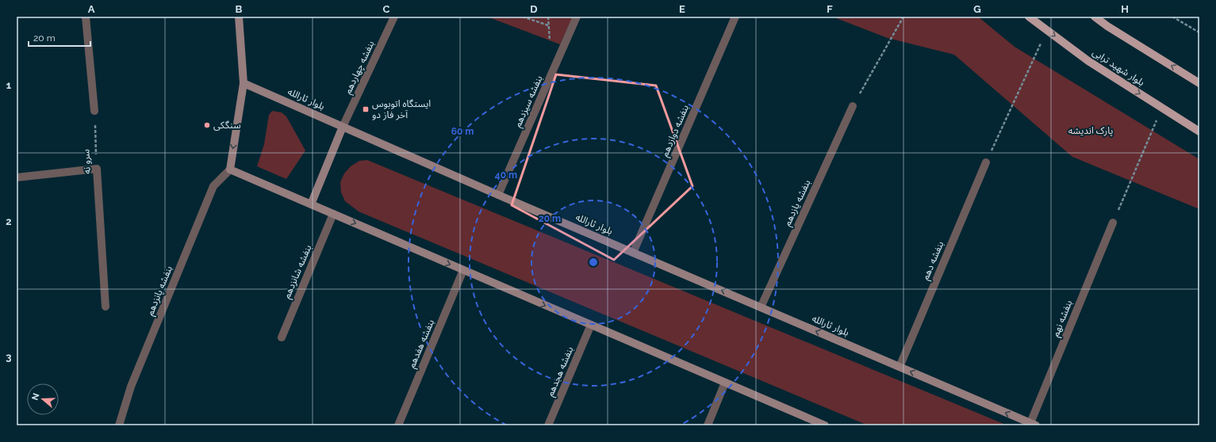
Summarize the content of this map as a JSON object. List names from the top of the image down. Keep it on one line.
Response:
{"streets":{"main road":["بلوار شهید ترابی"],"street":["بنفشه چهاردهم","بلوار ثارالله","بنفشه سیزدهم","بنفشه دوازدهم","سرو نه","بنفشه یازدهم","بنفشه دهم","بنفشه شانزدهم","بنفشه پانزدهم","بنفشه نهم","بنفشه هفدهم","بنفشه هجدهم"]},"crossings":[["بنفشه چهاردهم","بلوار ثارالله"],["بلوار ثارالله","بنفشه سیزدهم"],["بلوار ثارالله","بنفشه دوازدهم"],["بلوار ثارالله","بنفشه یازدهم"],["بلوار ثارالله","بنفشه دهم"],["بلوار ثارالله","بنفشه نهم"]],"one_way":["بلوار ثارالله"],"parks":["پارک اندیشه"],"places":{"transit":["ایستگاه اتوبوس آخر فاز دو"],"other":["سنگکی"]},"scale_bar":"20 m","north":"left","grid":{"columns":["A","B","C","D","E","F","G","H"],"rows":["1","2","3"]},"rings":["60 m","40 m","20 m"]}
